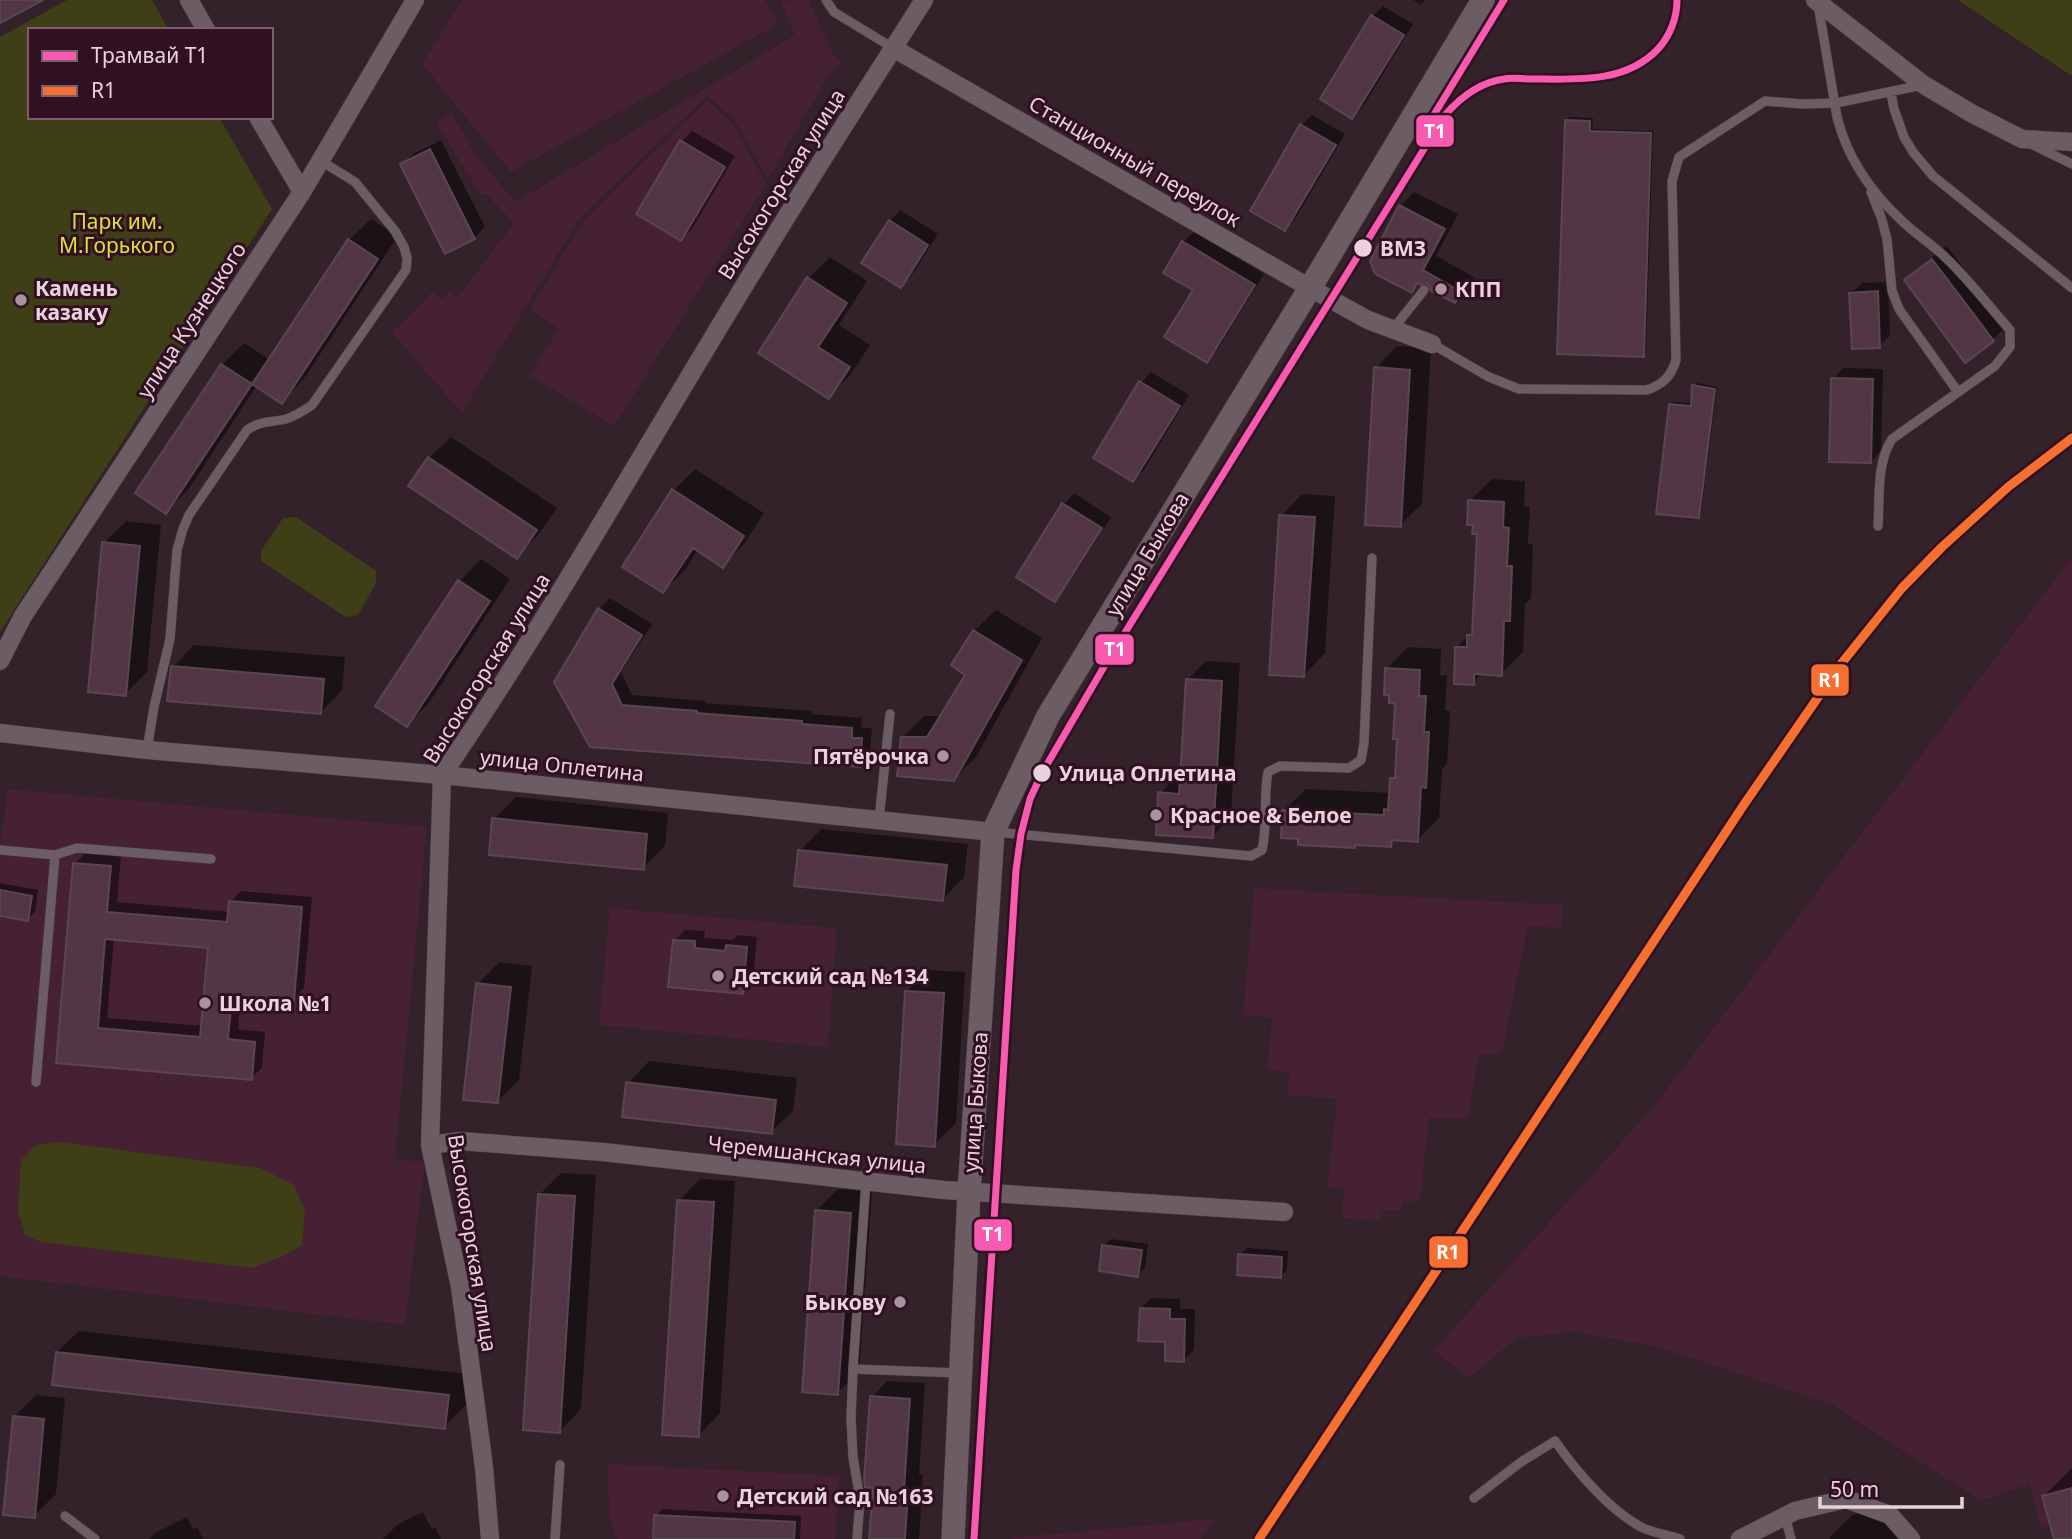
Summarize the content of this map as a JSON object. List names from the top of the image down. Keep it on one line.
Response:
{"streets":{"street":["Станционный переулок","Высокогорская улица","улица Кузнецкого","улица Быкова","улица Оплетина","Черемшанская улица"]},"crossings":[["Станционный переулок","Высокогорская улица"],["Станционный переулок","улица Быкова"],["Высокогорская улица","улица Оплетина"],["Высокогорская улица","Черемшанская улица"],["улица Быкова","улица Оплетина"],["улица Быкова","Черемшанская улица"]],"parks":["Парк им. М.Горького"],"places":["ВМЗ","КПП","Камень казаку","Пятёрочка","Улица Оплетина","Красное & Белое","Детский сад №134","Школа №1","Быкову","Детский сад №163"],"lines":["tram line T1","transit line R1"],"legend":["Трамвай T1","R1"],"scale_bar":"50 m"}
